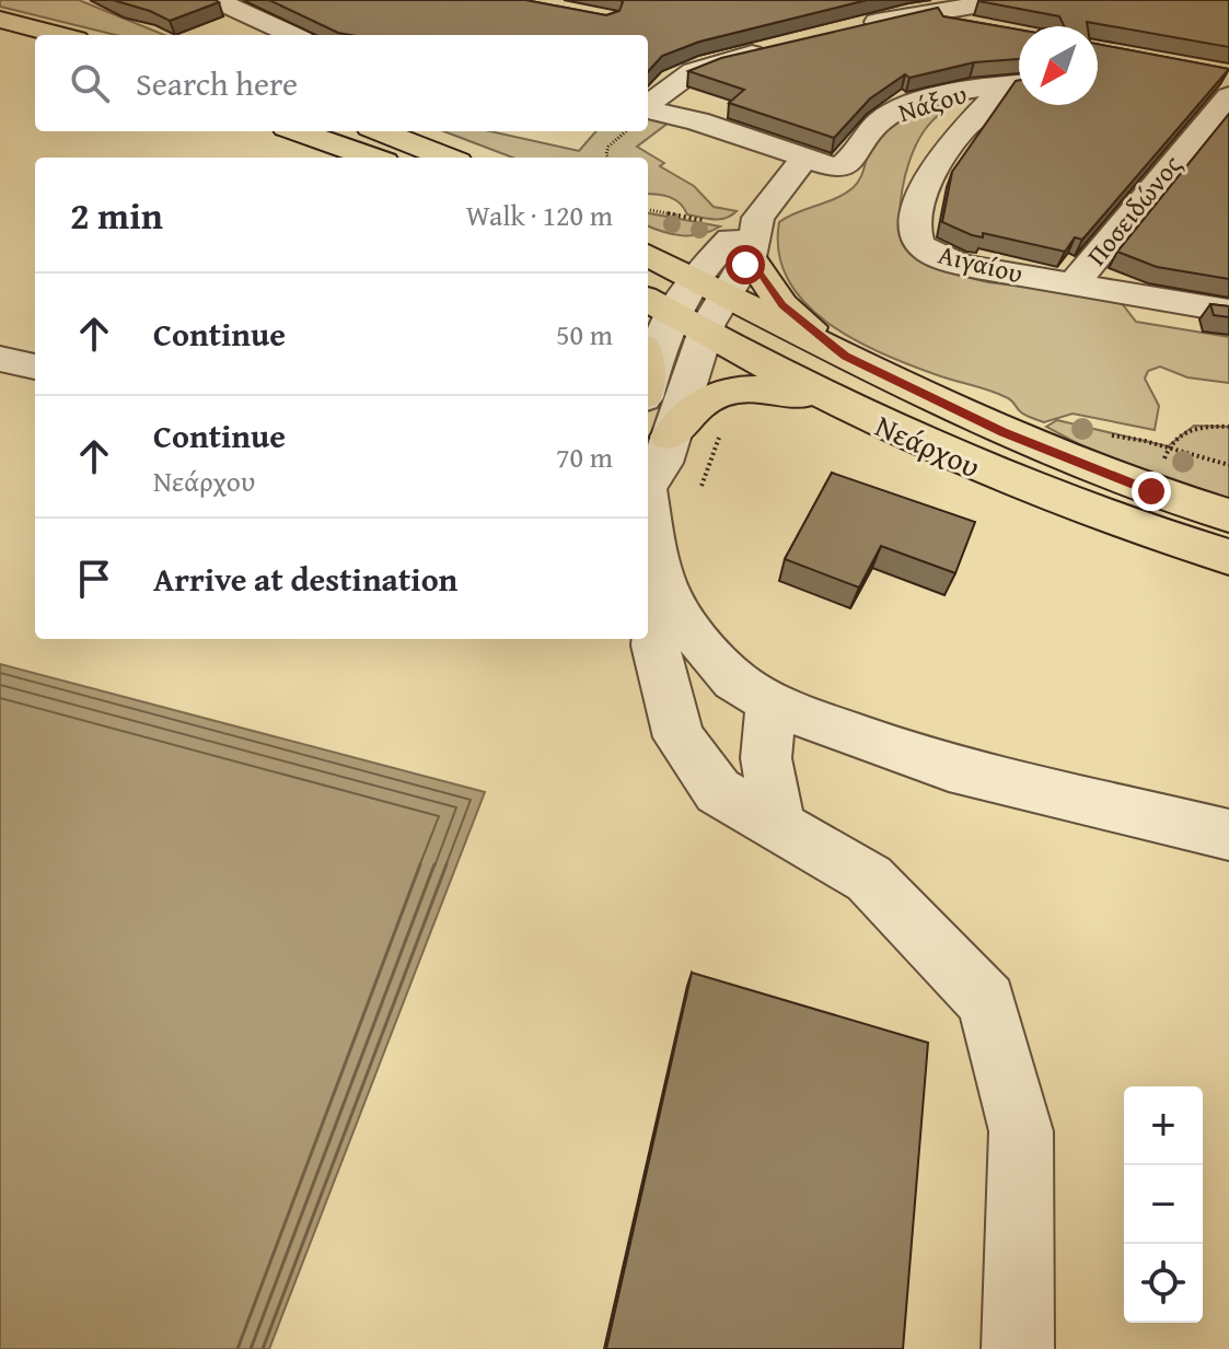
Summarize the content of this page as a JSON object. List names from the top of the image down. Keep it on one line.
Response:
{"streets":{"main road":["Νεάρχου"],"street":["Νάξου","Ποσειδώνος","Αιγαίου"]},"crossings":[["Νάξου","Αιγαίου"],["Ποσειδώνος","Αιγαίου"]],"north":"bottom left","page":{"search":"Search here","heading":["2 min","Walk · 120 m"],"list":[["Continue","50 m"],["Continue","Νεάρχου","70 m"],"Arrive at destination"],"map_buttons":["+","−"]}}
